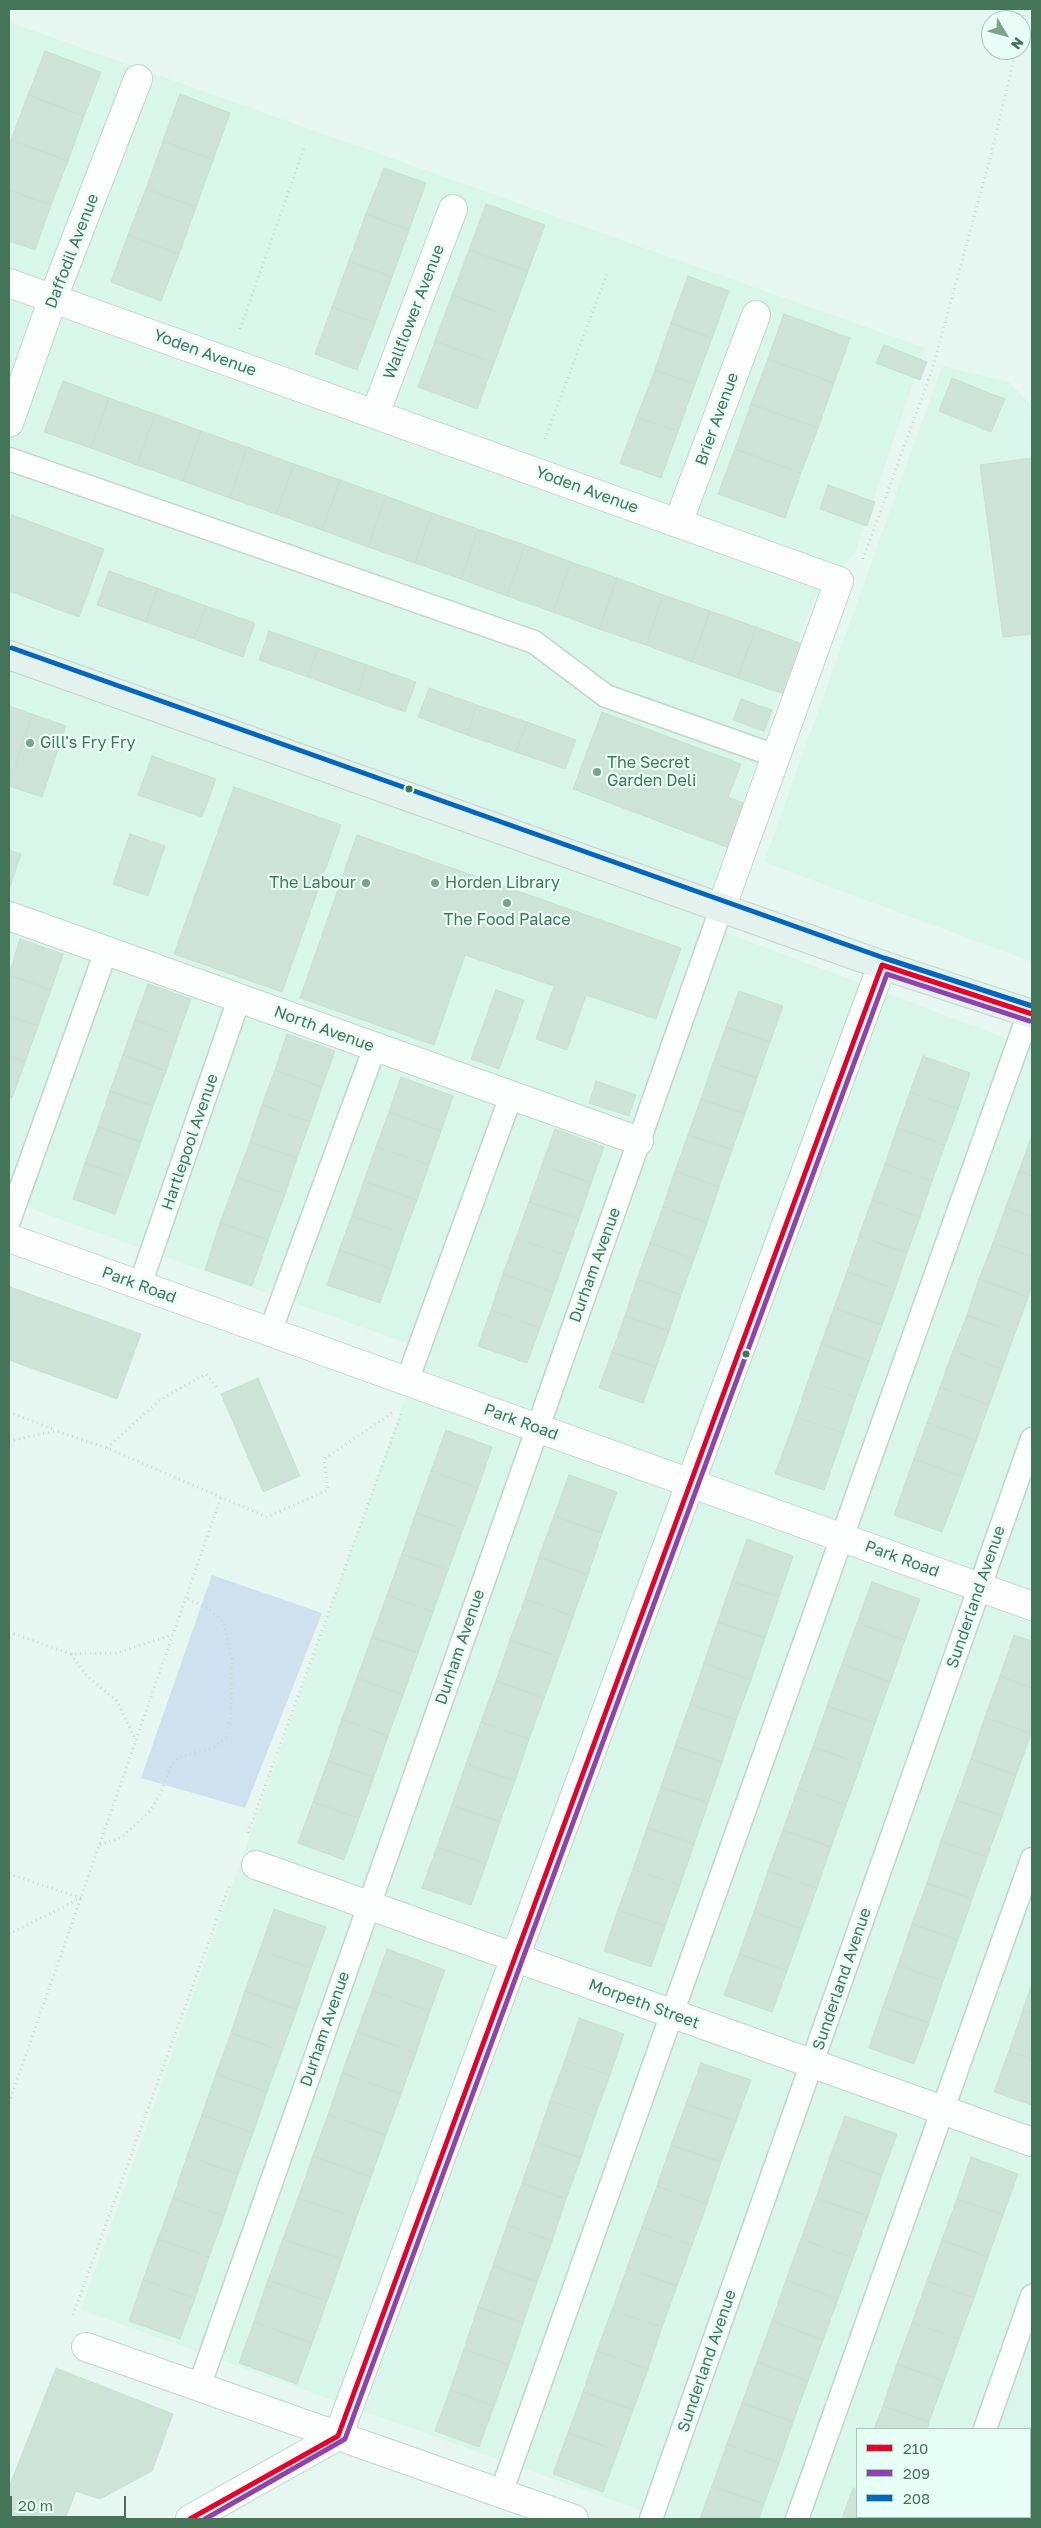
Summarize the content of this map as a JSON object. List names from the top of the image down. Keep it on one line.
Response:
{"streets":{"street":["Daffodil Avenue","Wallflower Avenue","Yoden Avenue","Brier Avenue","North Avenue","Park Road","Morpeth Street"],"lane":["Hartlepool Avenue","Durham Avenue","Sunderland Avenue"]},"crossings":[["Daffodil Avenue","Yoden Avenue"],["Wallflower Avenue","Yoden Avenue"],["Yoden Avenue","Brier Avenue"],["North Avenue","Hartlepool Avenue"],["North Avenue","Durham Avenue"],["Hartlepool Avenue","Park Road"],["Durham Avenue","Park Road"],["Durham Avenue","Morpeth Street"],["Park Road","Sunderland Avenue"],["Sunderland Avenue","Morpeth Street"]],"places":["Gill's Fry Fry","The Secret Garden Deli","The Labour","Horden Library","The Food Palace"],"lines":["transit line 208","transit line 210","transit line 209"],"legend":["210","209","208"],"scale_bar":"20 m","north":"bottom right"}
